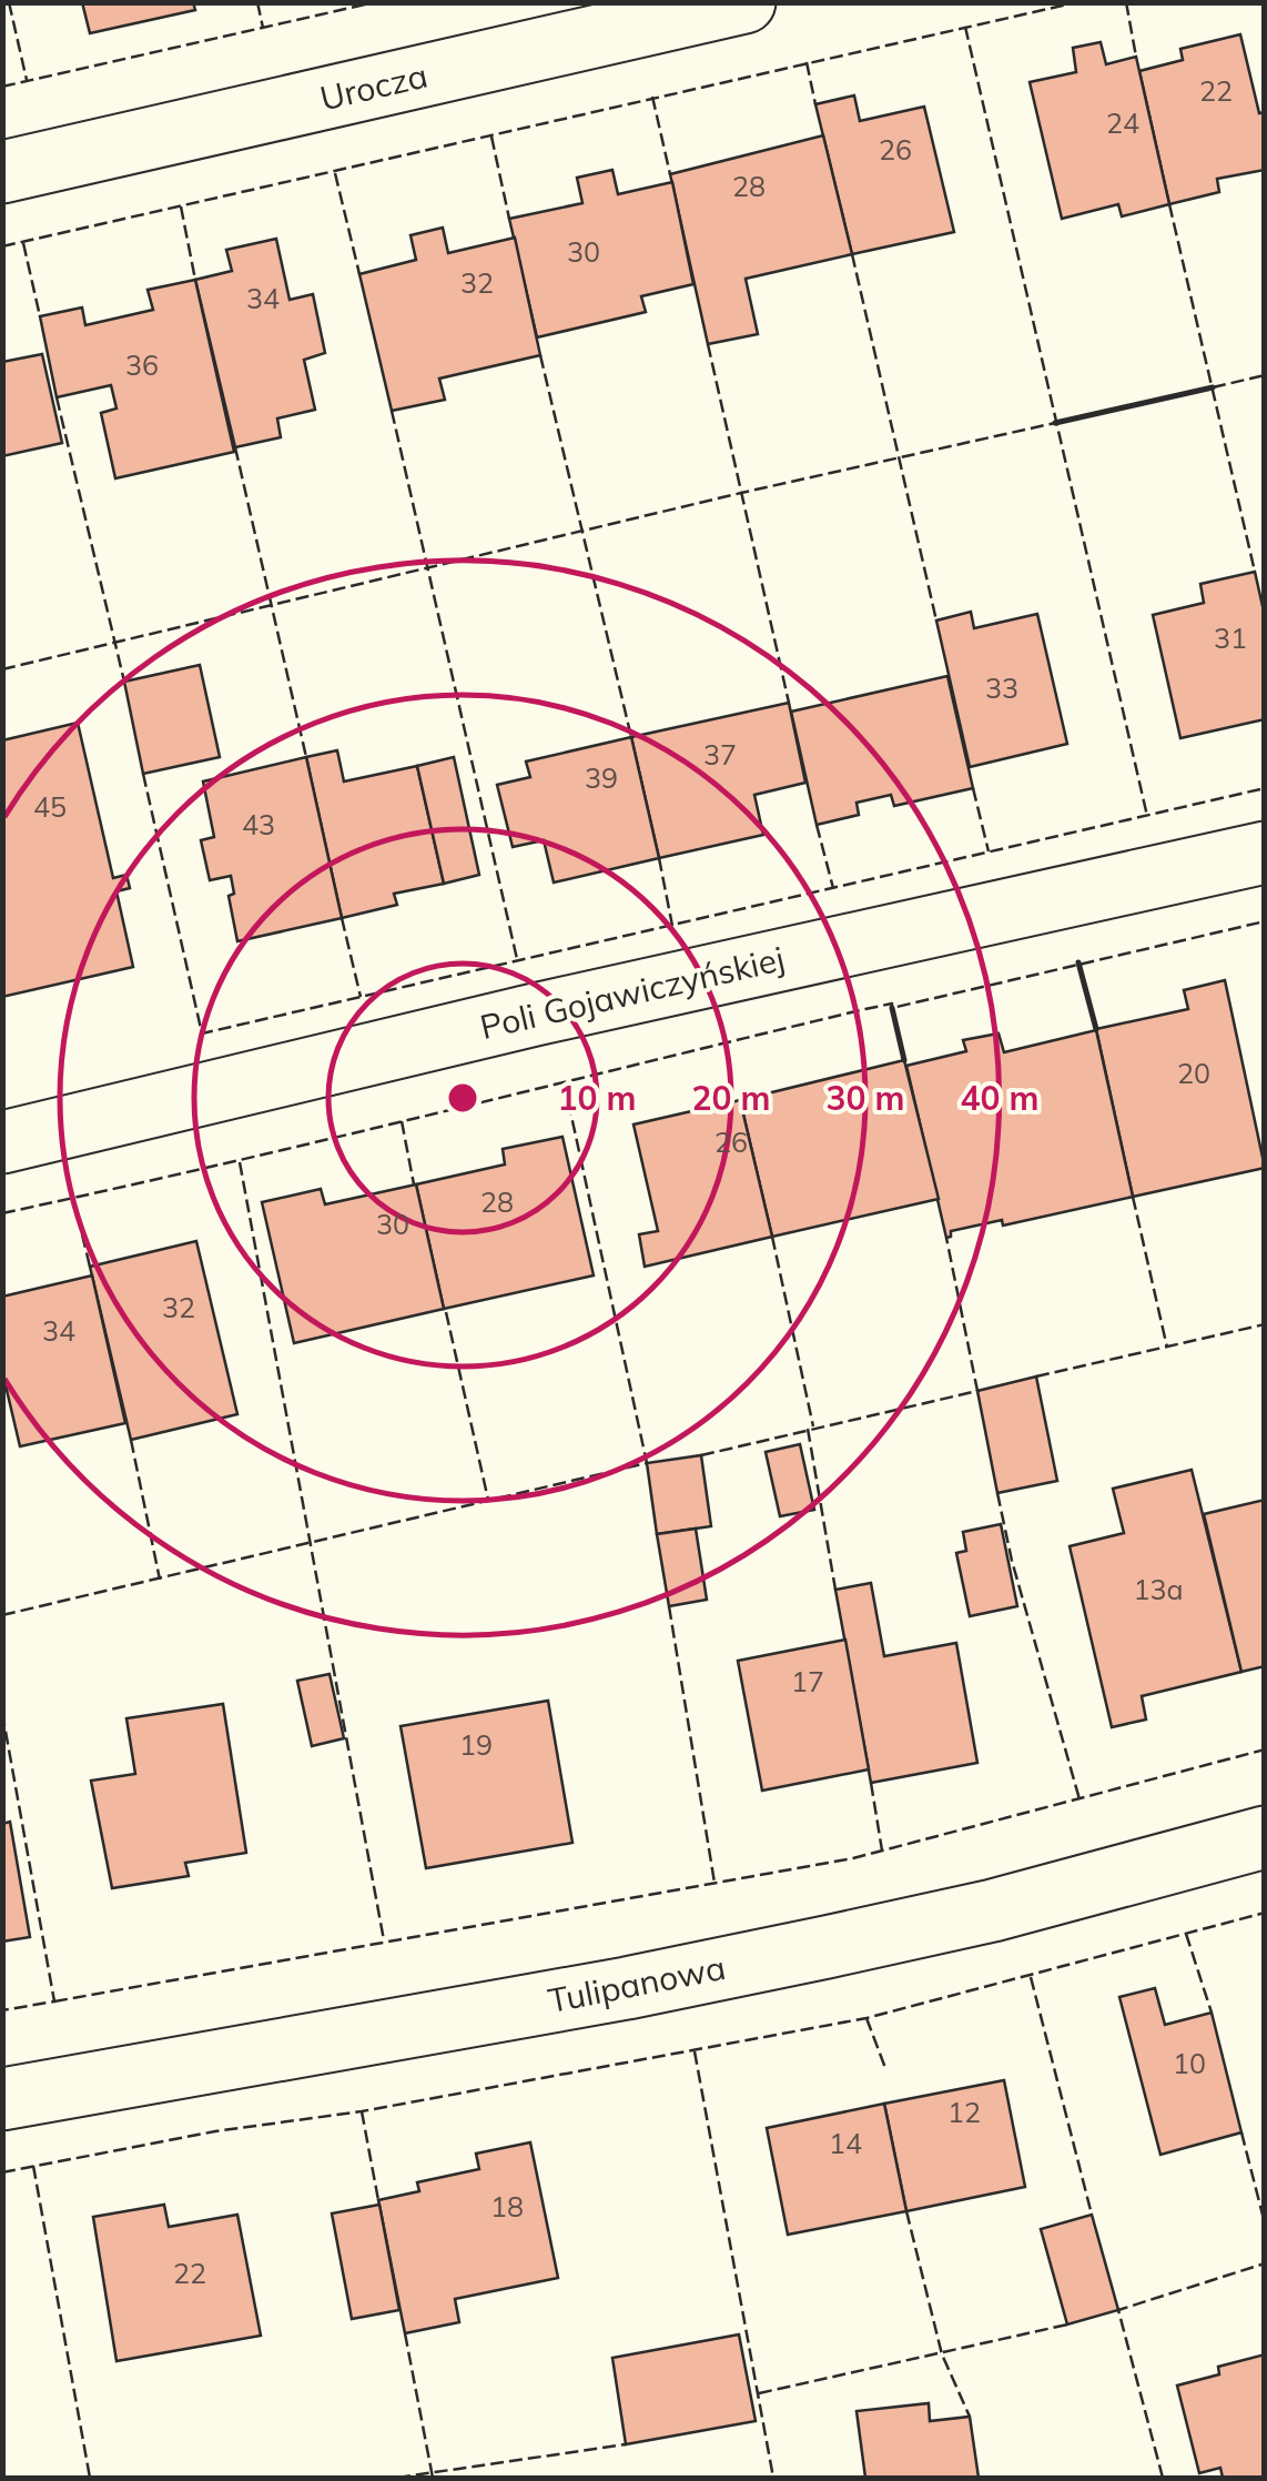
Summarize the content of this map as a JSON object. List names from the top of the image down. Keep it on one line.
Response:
{"streets":{"street":["Urocza","Poli Gojawiczyńskiej","Tulipanowa"]},"house_numbers":["22","24","26","28","30","32","34","36","31","33","37","39","45","43","20","26","28","30","32","34","13a","17","19","10","12","14","18","22"],"rings":["10 m","20 m","30 m","40 m"]}
